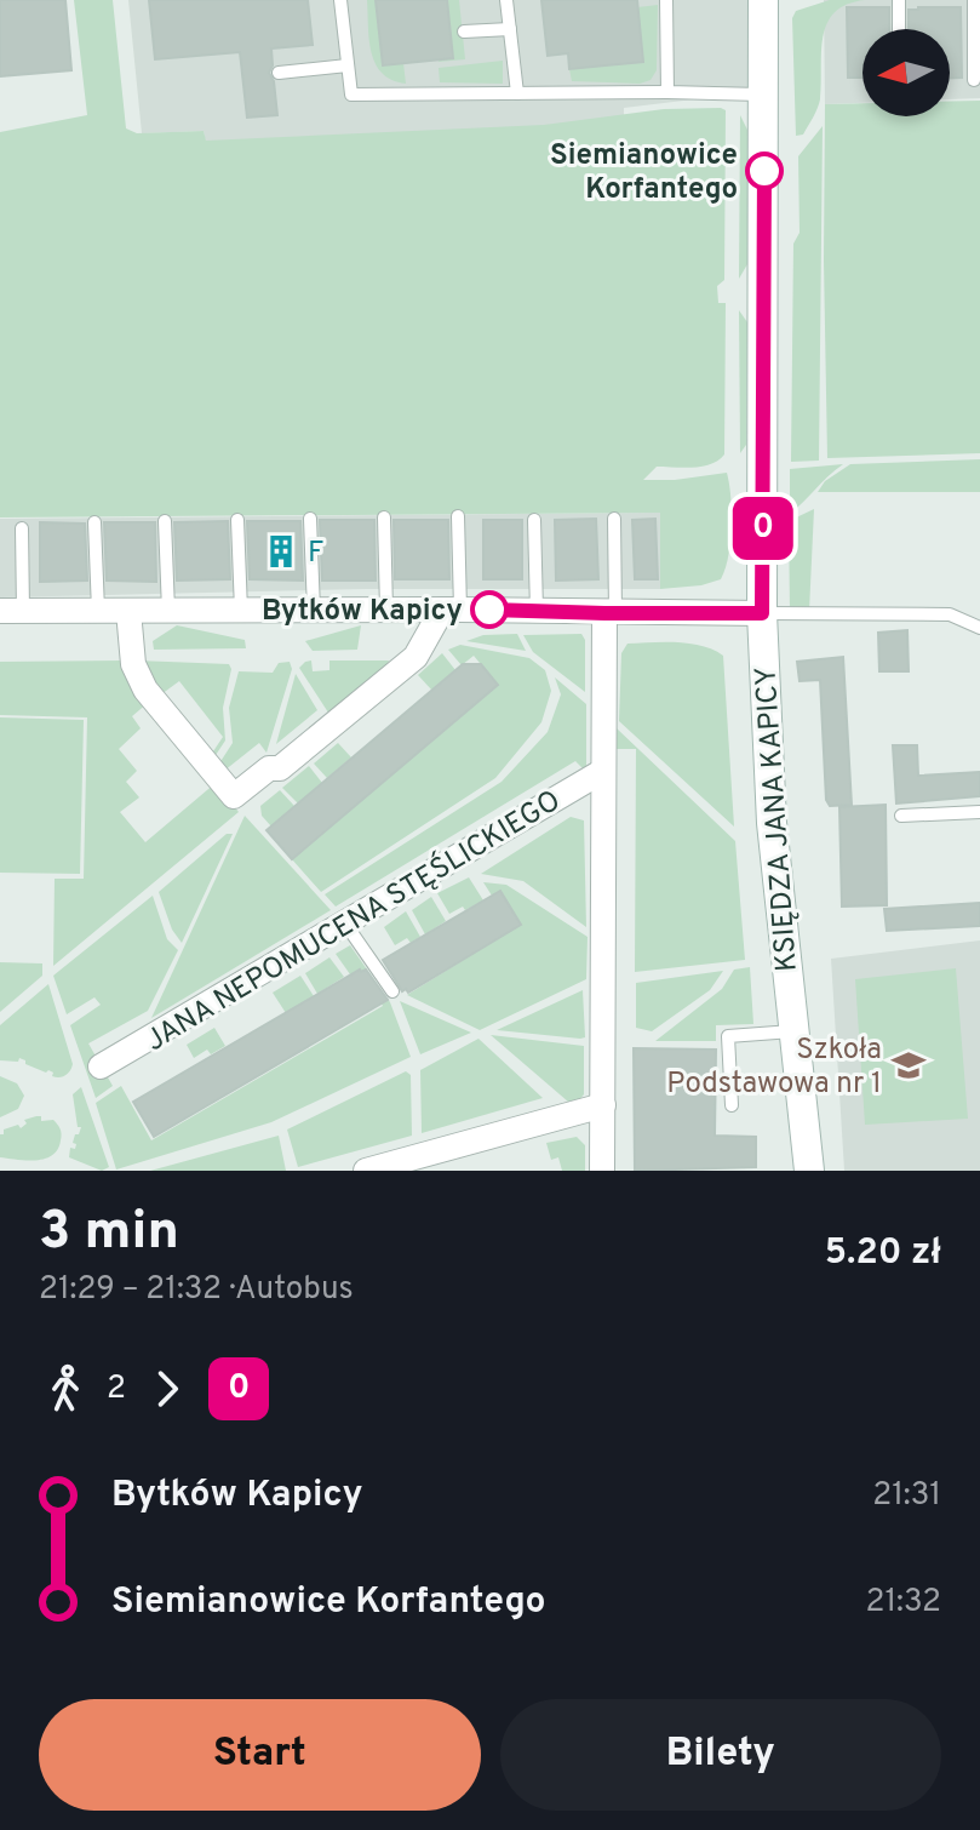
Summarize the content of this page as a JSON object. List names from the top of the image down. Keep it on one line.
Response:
{"streets":{"street":["KSIĘDZA JANA KAPICY","JANA NEPOMUCENA STĘŚLICKIEGO"]},"places":{"other":["Siemianowice Korfantego","Bytków Kapicy"],"building":["F"],"school or university":["Szkoła Podstawowa nr 1"]},"lines":["bus line 0"],"north":"left","page":{"on_map":"0","heading":["3 min","21:29 – 21:32 · Autobus","5.20 zł"],"legs":["2","0"],"list":[{"name":"Bytków Kapicy","value":"21:31"},{"name":"Siemianowice Korfantego","value":"21:32"}],"buttons":["Start","Bilety"]}}
